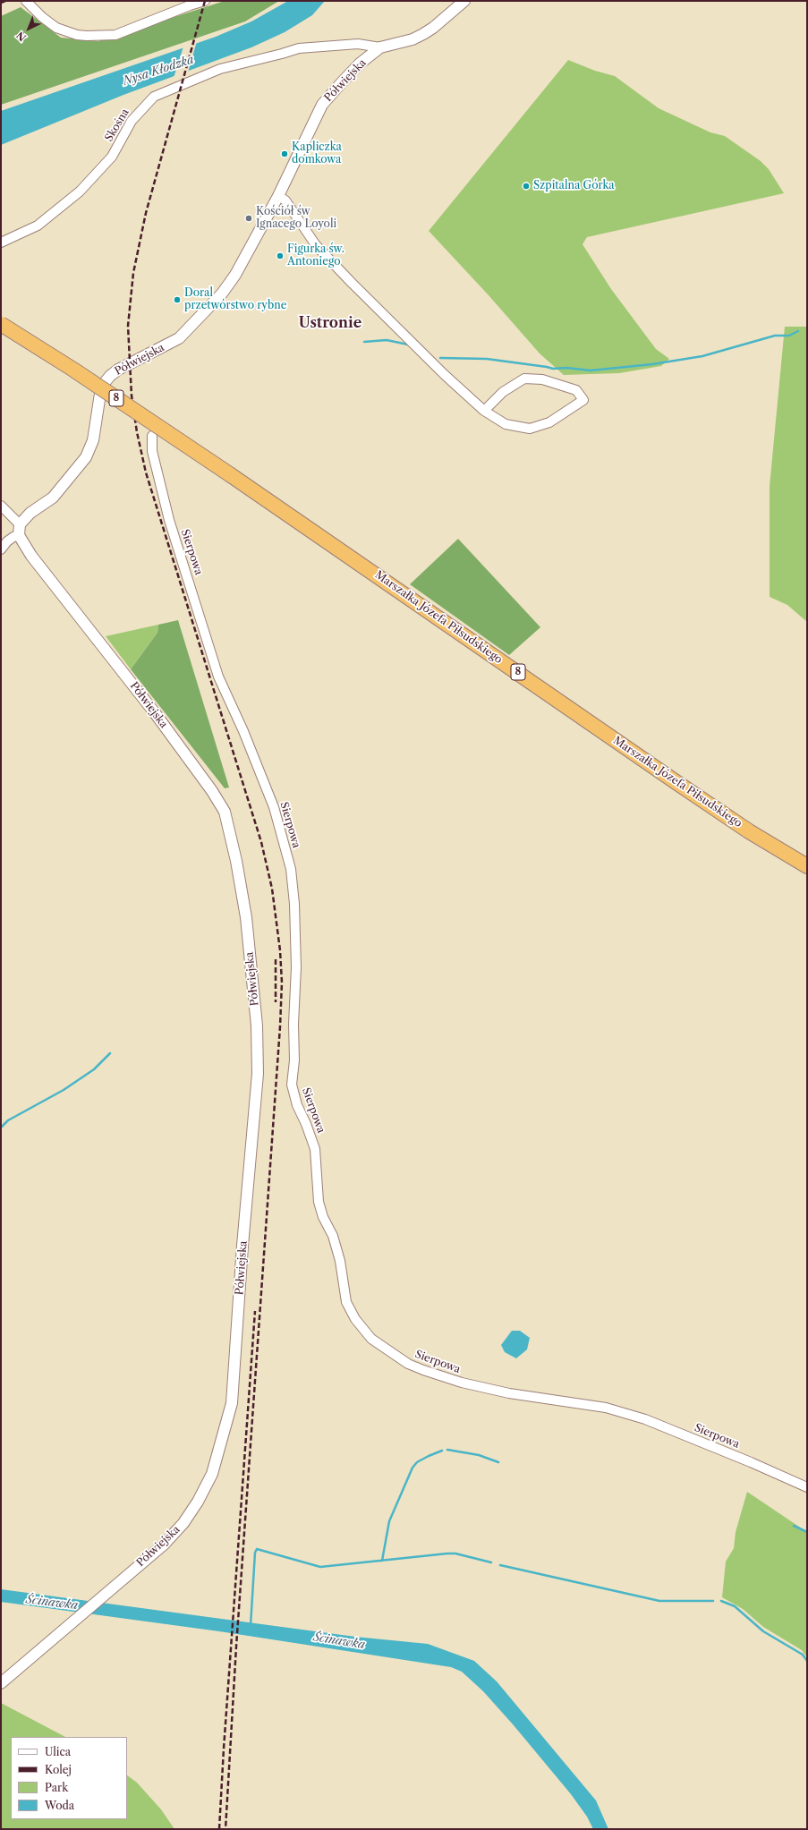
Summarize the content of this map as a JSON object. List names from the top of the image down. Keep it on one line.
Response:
{"streets":{"highway":["8","Marszałka Józefa Piłsudskiego"],"street":["Półwiejska","Skośna","Sierpowa"]},"crossings":[["Półwiejska","Skośna"]],"districts":["Ustronie"],"water":["Nysa Kłodzka","Ścinawka"],"places":["Kapliczka domkowa","Szpitalna Górka","Kościół św Ignacego Loyoli","Figurka św. Antoniego","Doral przetwórstwo rybne"],"legend":["Ulica","Kolej","Park","Woda"],"north":"bottom left"}
